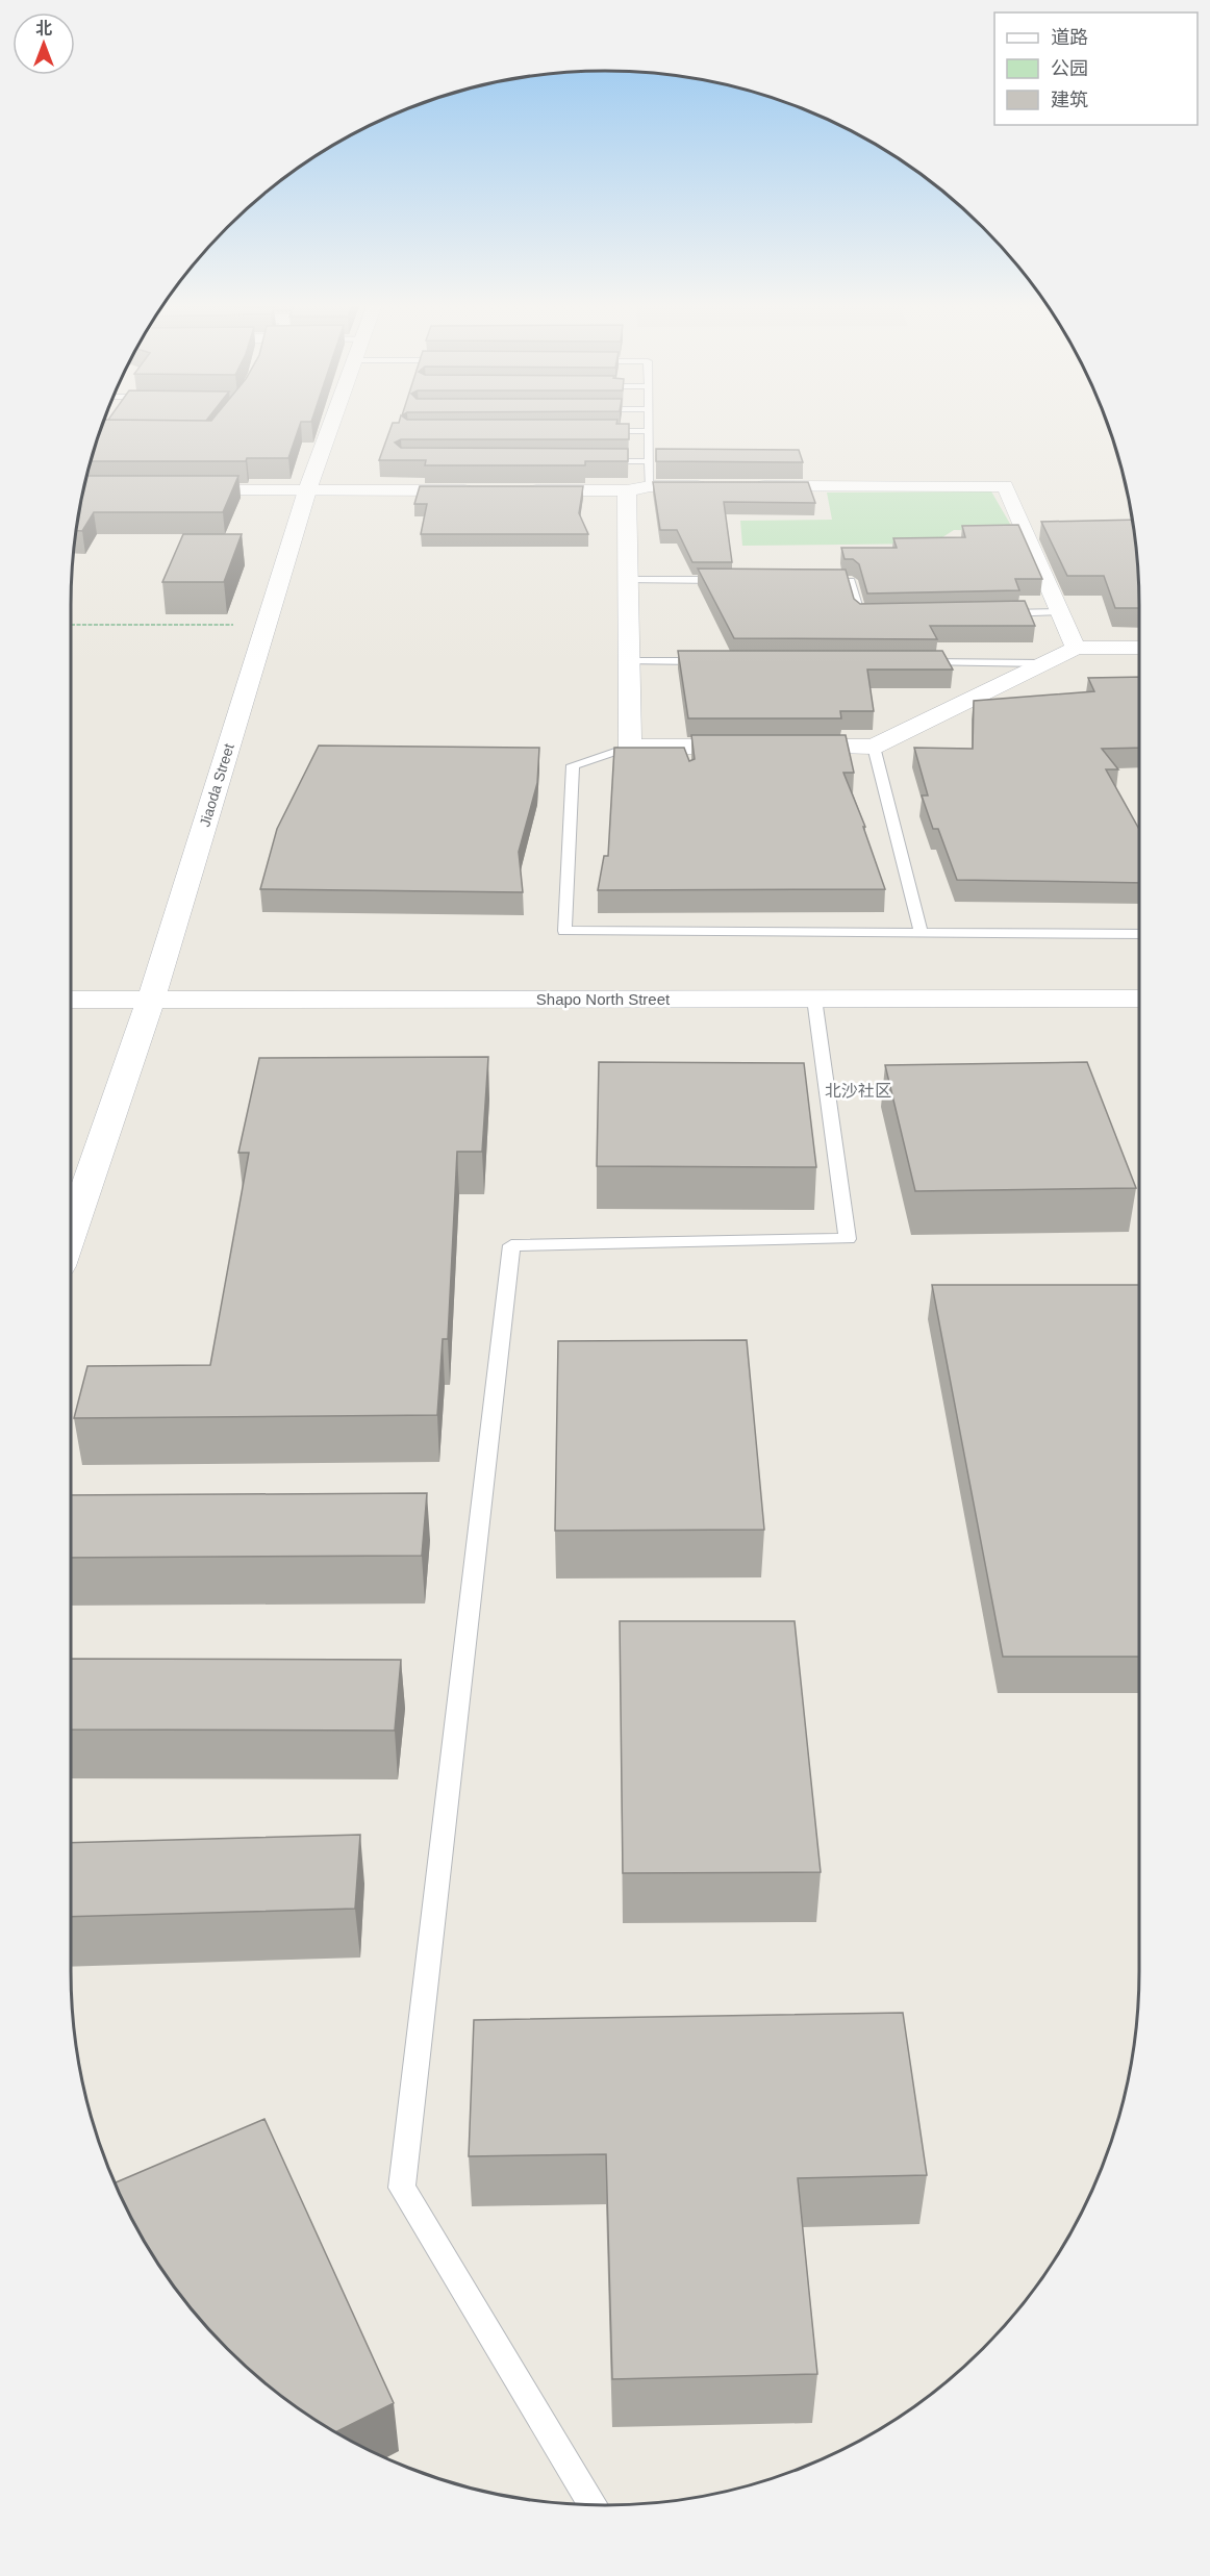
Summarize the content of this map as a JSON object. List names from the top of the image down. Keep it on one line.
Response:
{"streets":{"street":["Jiaoda Street","Shapo North Street"]},"crossings":[["Jiaoda Street","Shapo North Street"]],"districts":["北沙社区"],"legend":["道路","公园","建筑"],"north":"top"}
